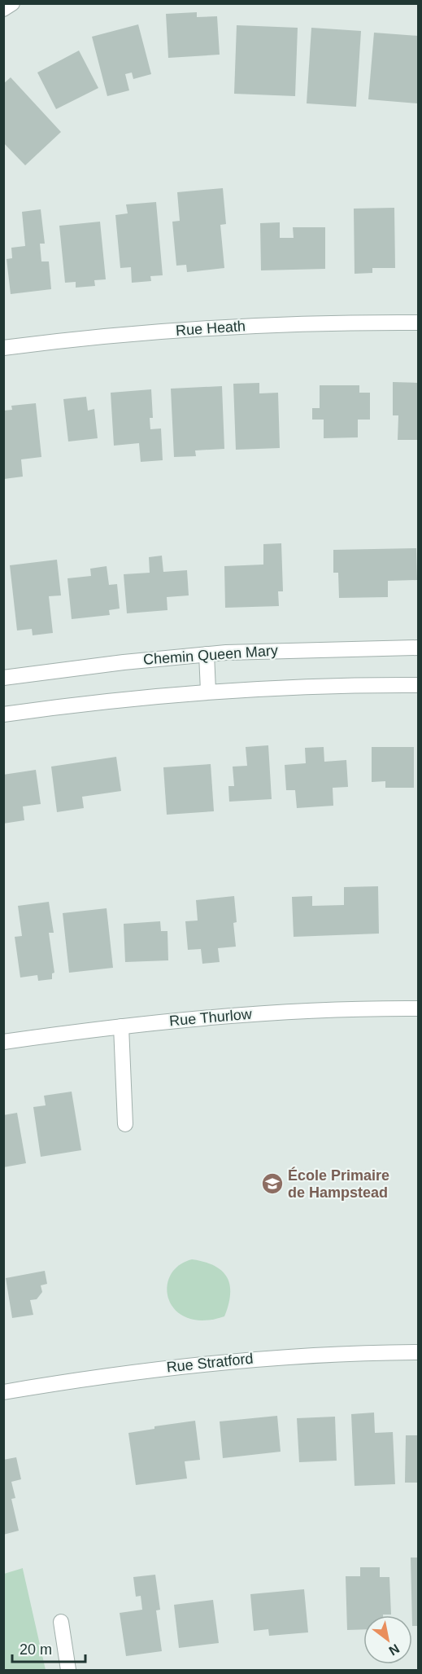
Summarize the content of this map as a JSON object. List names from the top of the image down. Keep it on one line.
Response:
{"streets":{"street":["Rue Heath","Chemin Queen Mary","Rue Thurlow","Rue Stratford"]},"places":{"school or university":["École Primaire de Hampstead"]},"scale_bar":"20 m","north":"bottom right"}
